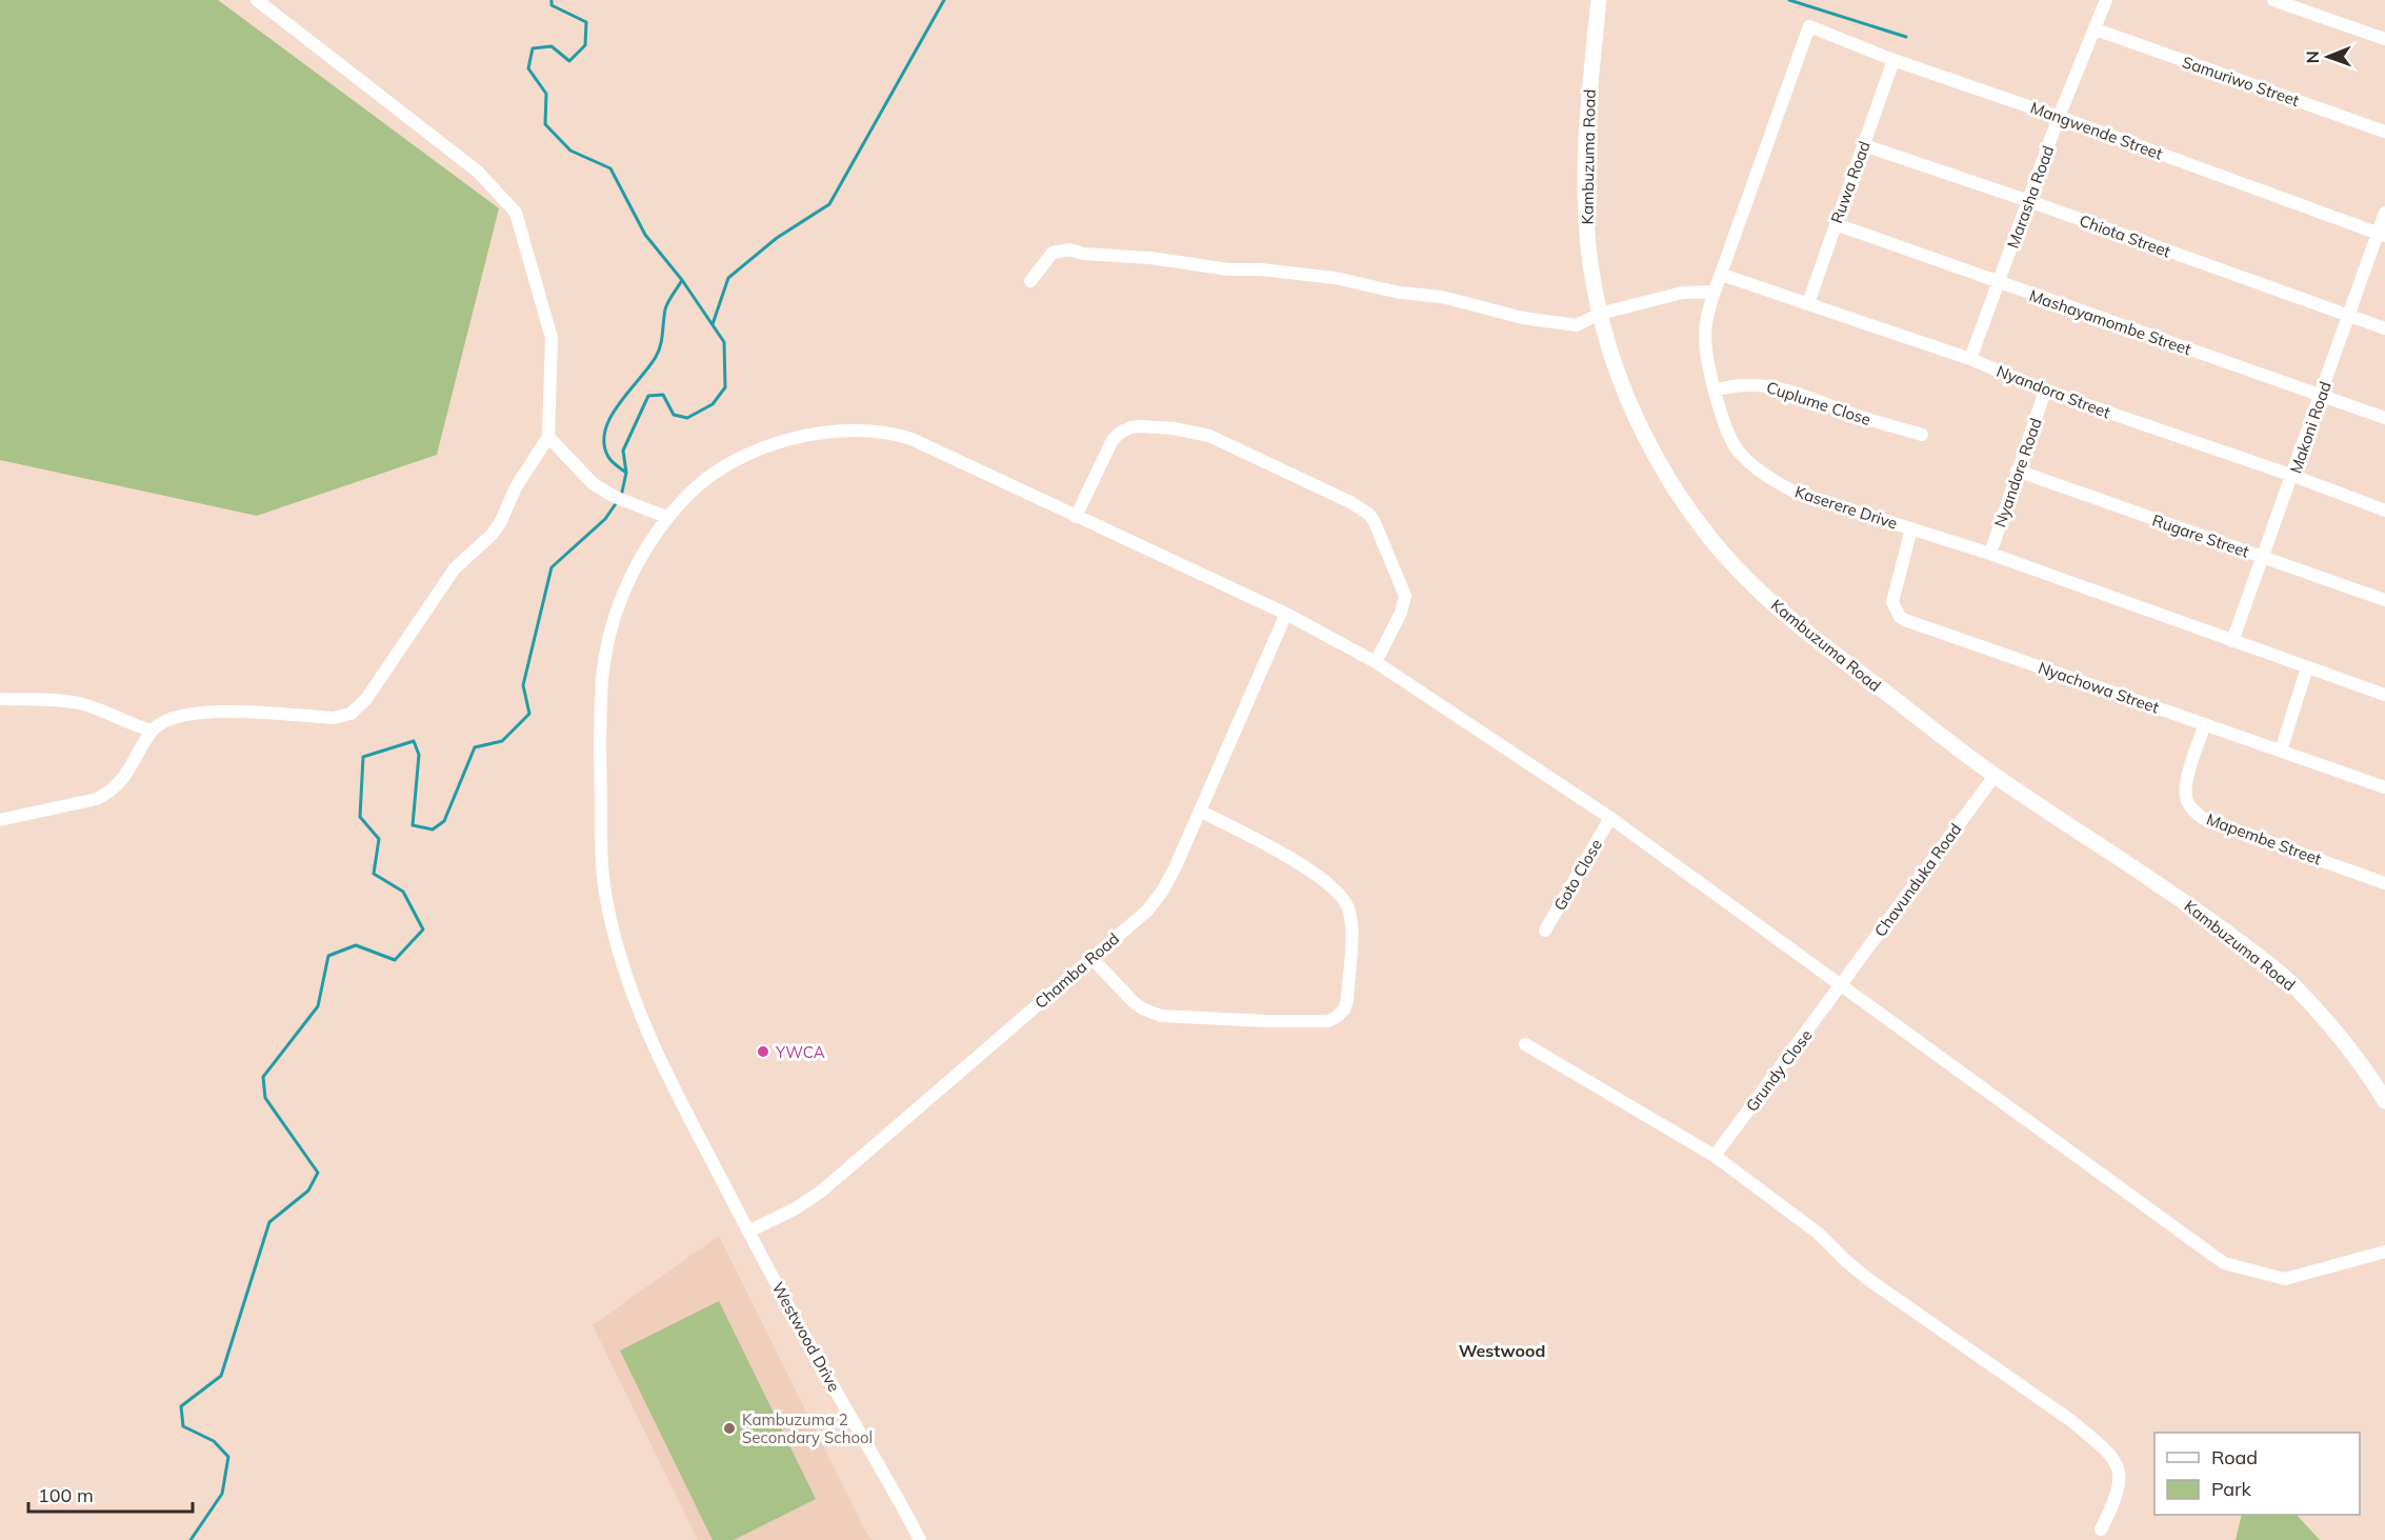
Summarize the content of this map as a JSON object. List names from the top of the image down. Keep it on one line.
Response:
{"streets":{"main road":["Kambuzuma Road"],"street":["Samuriwo Street","Mangwende Street","Ruwa Road","Marasha Road","Chiota Street","Mashayamombe Street","Nyandora Street","Cuplume Close","Makoni Road","Nyandore Road","Kaserere Drive","Rugare Street","Nyachowa Street","Mapembe Street","Goto Close","Chavunduka Road","Chamba Road","Grundy Close","Westwood Drive"]},"crossings":[["Samuriwo Street","Marasha Road"],["Mangwende Street","Ruwa Road"],["Mangwende Street","Marasha Road"],["Mangwende Street","Makoni Road"],["Mangwende Street","Kaserere Drive"],["Kambuzuma Road","Chavunduka Road"],["Ruwa Road","Chiota Street"],["Ruwa Road","Mashayamombe Street"],["Ruwa Road","Nyandora Street"],["Marasha Road","Chiota Street"],["Marasha Road","Mashayamombe Street"],["Marasha Road","Nyandora Street"],["Chiota Street","Makoni Road"],["Mashayamombe Street","Makoni Road"],["Nyandora Street","Makoni Road"],["Nyandora Street","Nyandore Road"],["Nyandora Street","Kaserere Drive"],["Cuplume Close","Kaserere Drive"],["Makoni Road","Kaserere Drive"],["Makoni Road","Rugare Street"],["Nyandore Road","Kaserere Drive"],["Nyandore Road","Rugare Street"],["Kaserere Drive","Nyachowa Street"],["Nyachowa Street","Mapembe Street"],["Goto Close","Westwood Drive"],["Chavunduka Road","Grundy Close"],["Chavunduka Road","Westwood Drive"],["Chamba Road","Westwood Drive"],["Grundy Close","Westwood Drive"]],"districts":["Westwood"],"places":["YWCA","Kambuzuma 2 Secondary School"],"legend":["Road","Park"],"scale_bar":"100 m","north":"left"}
